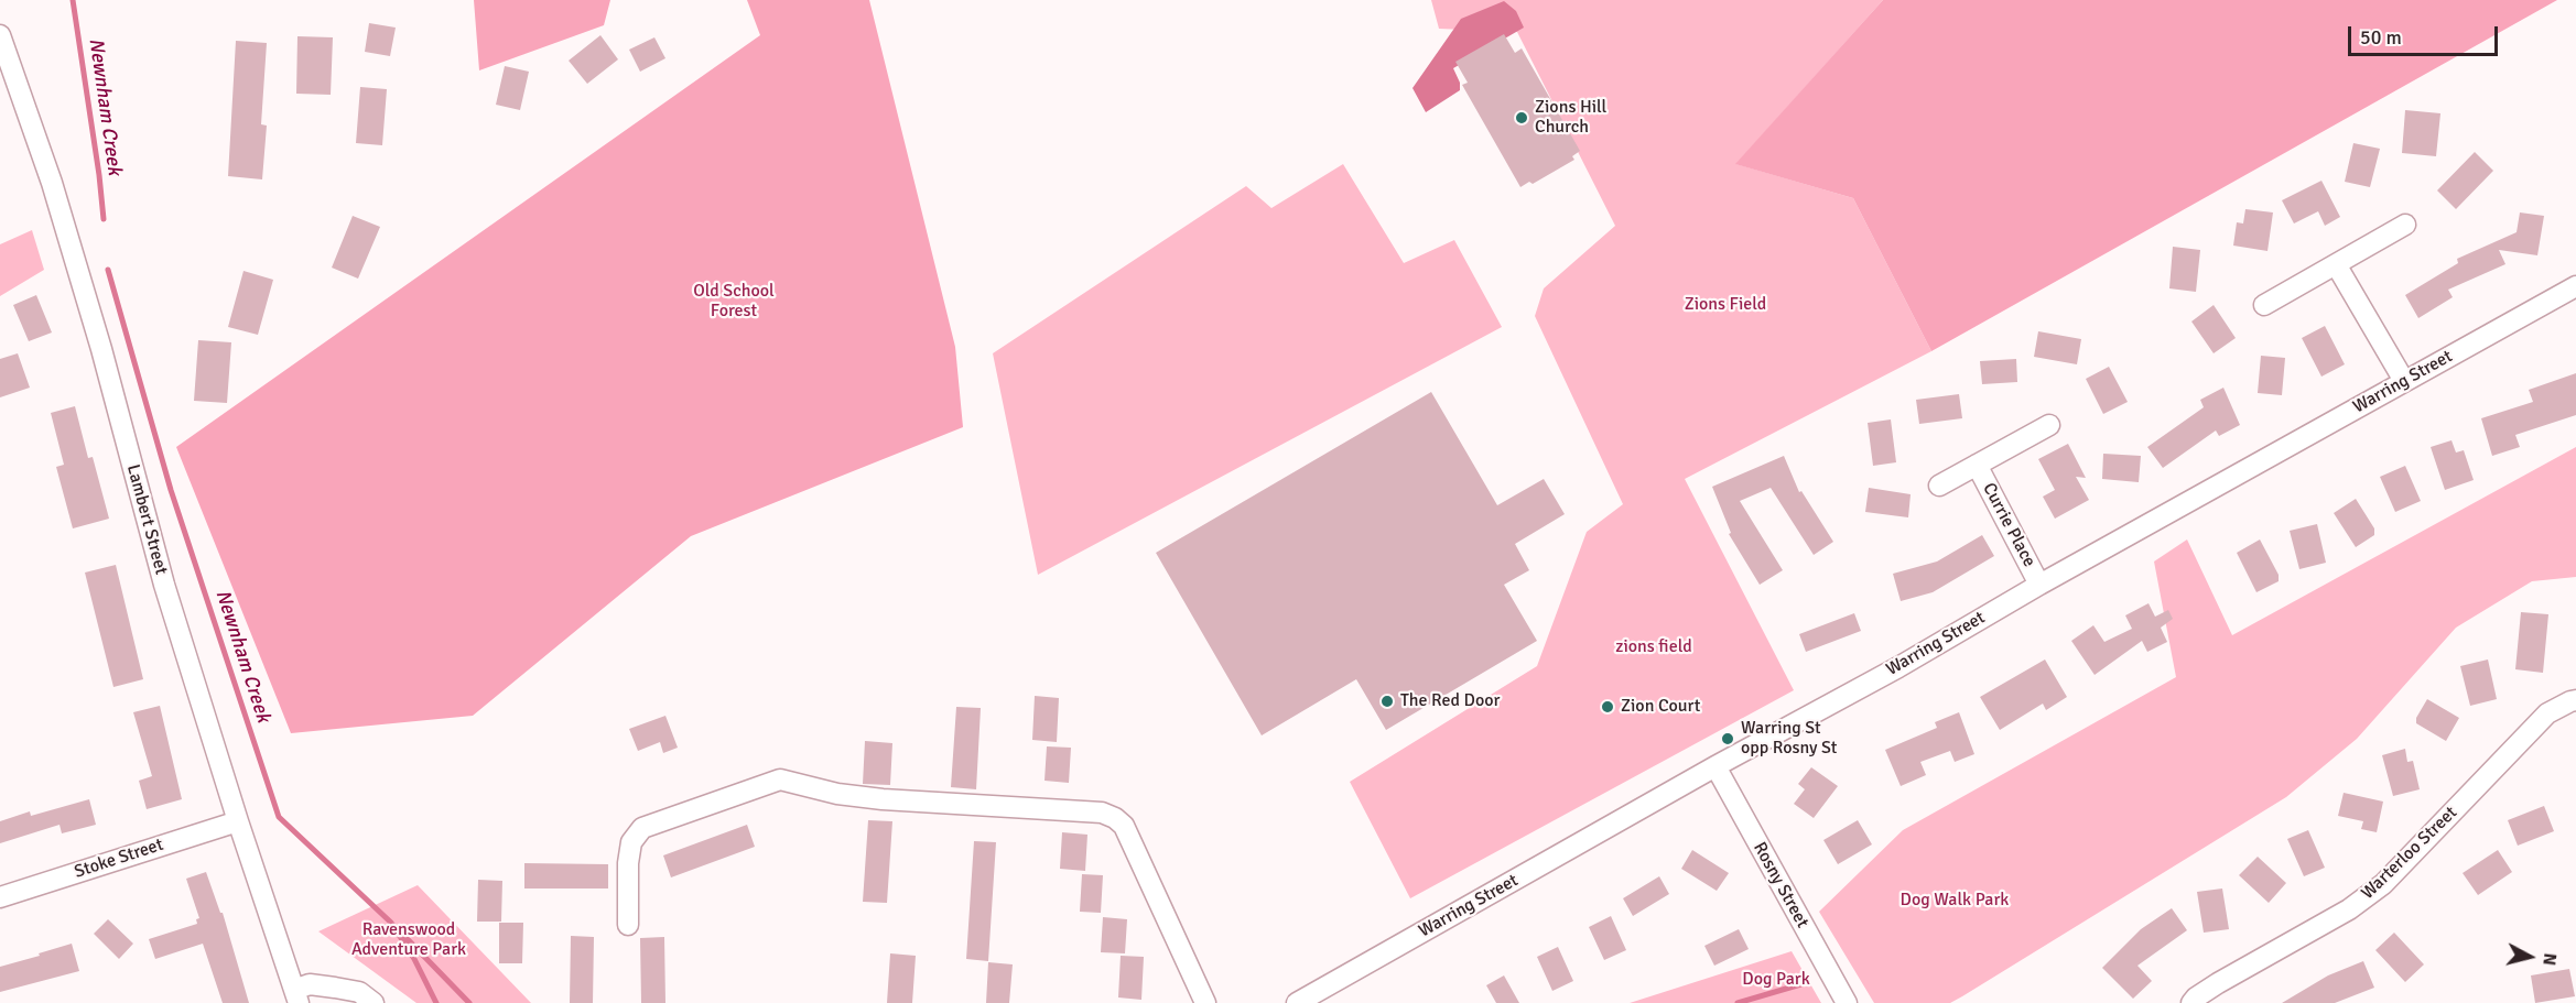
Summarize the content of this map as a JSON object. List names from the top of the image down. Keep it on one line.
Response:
{"streets":{"street":["Warring Street","Lambert Street","Currie Place","Warterloo Street","Stoke Street","Rosny Street"]},"crossings":[["Warring Street","Currie Place"],["Warring Street","Rosny Street"],["Lambert Street","Stoke Street"]],"water":["Newnham Creek"],"parks":["Old School Forest","Zions Field","zions field","Dog Walk Park","Ravenswood Adventure Park","Dog Park"],"places":["Zions Hill Church","The Red Door","Zion Court","Warring St opp Rosny St"],"scale_bar":"50 m","north":"right"}
